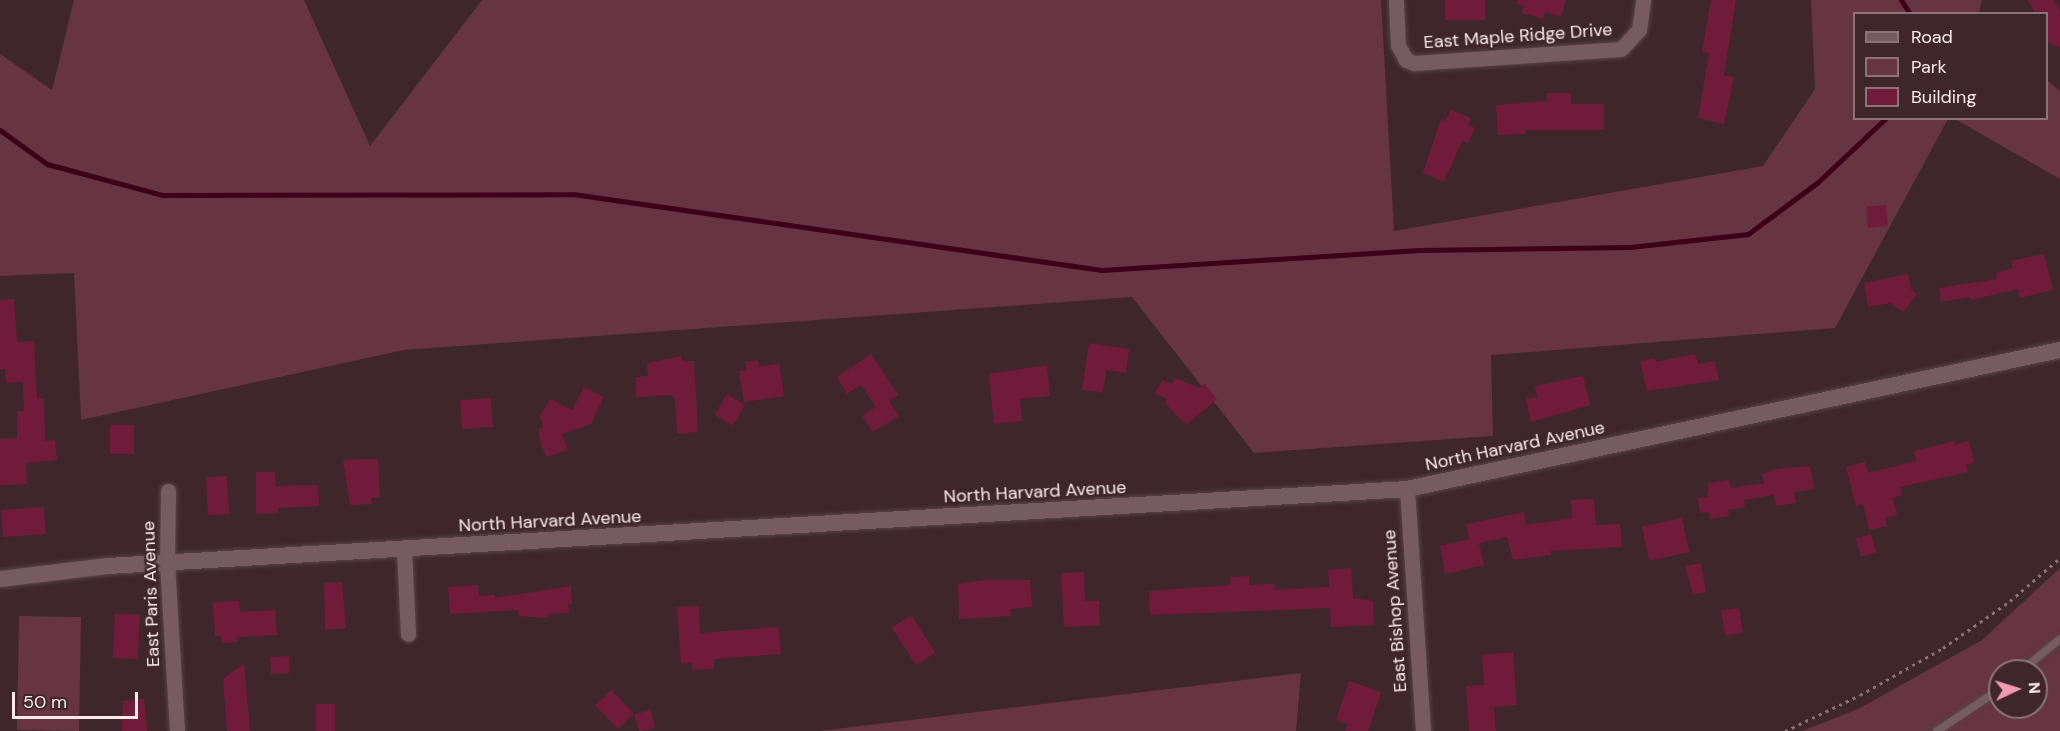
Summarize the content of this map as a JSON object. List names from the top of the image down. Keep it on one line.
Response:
{"streets":{"street":["East Maple Ridge Drive","North Harvard Avenue","East Paris Avenue","East Bishop Avenue"]},"crossings":[["North Harvard Avenue","East Paris Avenue"],["North Harvard Avenue","East Bishop Avenue"]],"legend":["Road","Park","Building"],"scale_bar":"50 m","north":"right"}
